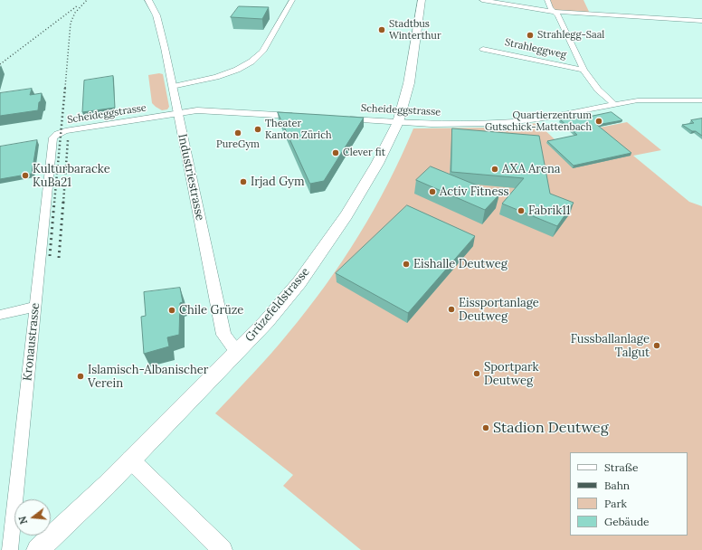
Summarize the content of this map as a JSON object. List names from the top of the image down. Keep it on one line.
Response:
{"streets":{"main road":["Grüzefeldstrasse"],"street":["Strahleggweg","Scheideggstrasse","Industriestrasse","Kronaustrasse"]},"crossings":[["Scheideggstrasse","Industriestrasse"],["Scheideggstrasse","Grüzefeldstrasse"],["Scheideggstrasse","Kronaustrasse"],["Industriestrasse","Grüzefeldstrasse"]],"places":["Stadtbus Winterthur","Strahlegg-Saal","Quartierzentrum Gutschick-Mattenbach","Theater Kanton Zürich","PureGym","Clever fit","AXA Arena","Kulturbaracke KuBa21","Irjad Gym","Activ Fitness","Fabrik11","Eishalle Deutweg","Eissportanlage Deutweg","Chile Grüze","Fussballanlage Talgut","Sportpark Deutweg","Islamisch-Albanischer Verein","Stadion Deutweg"],"legend":["Straße","Bahn","Park","Gebäude"],"north":"left"}
